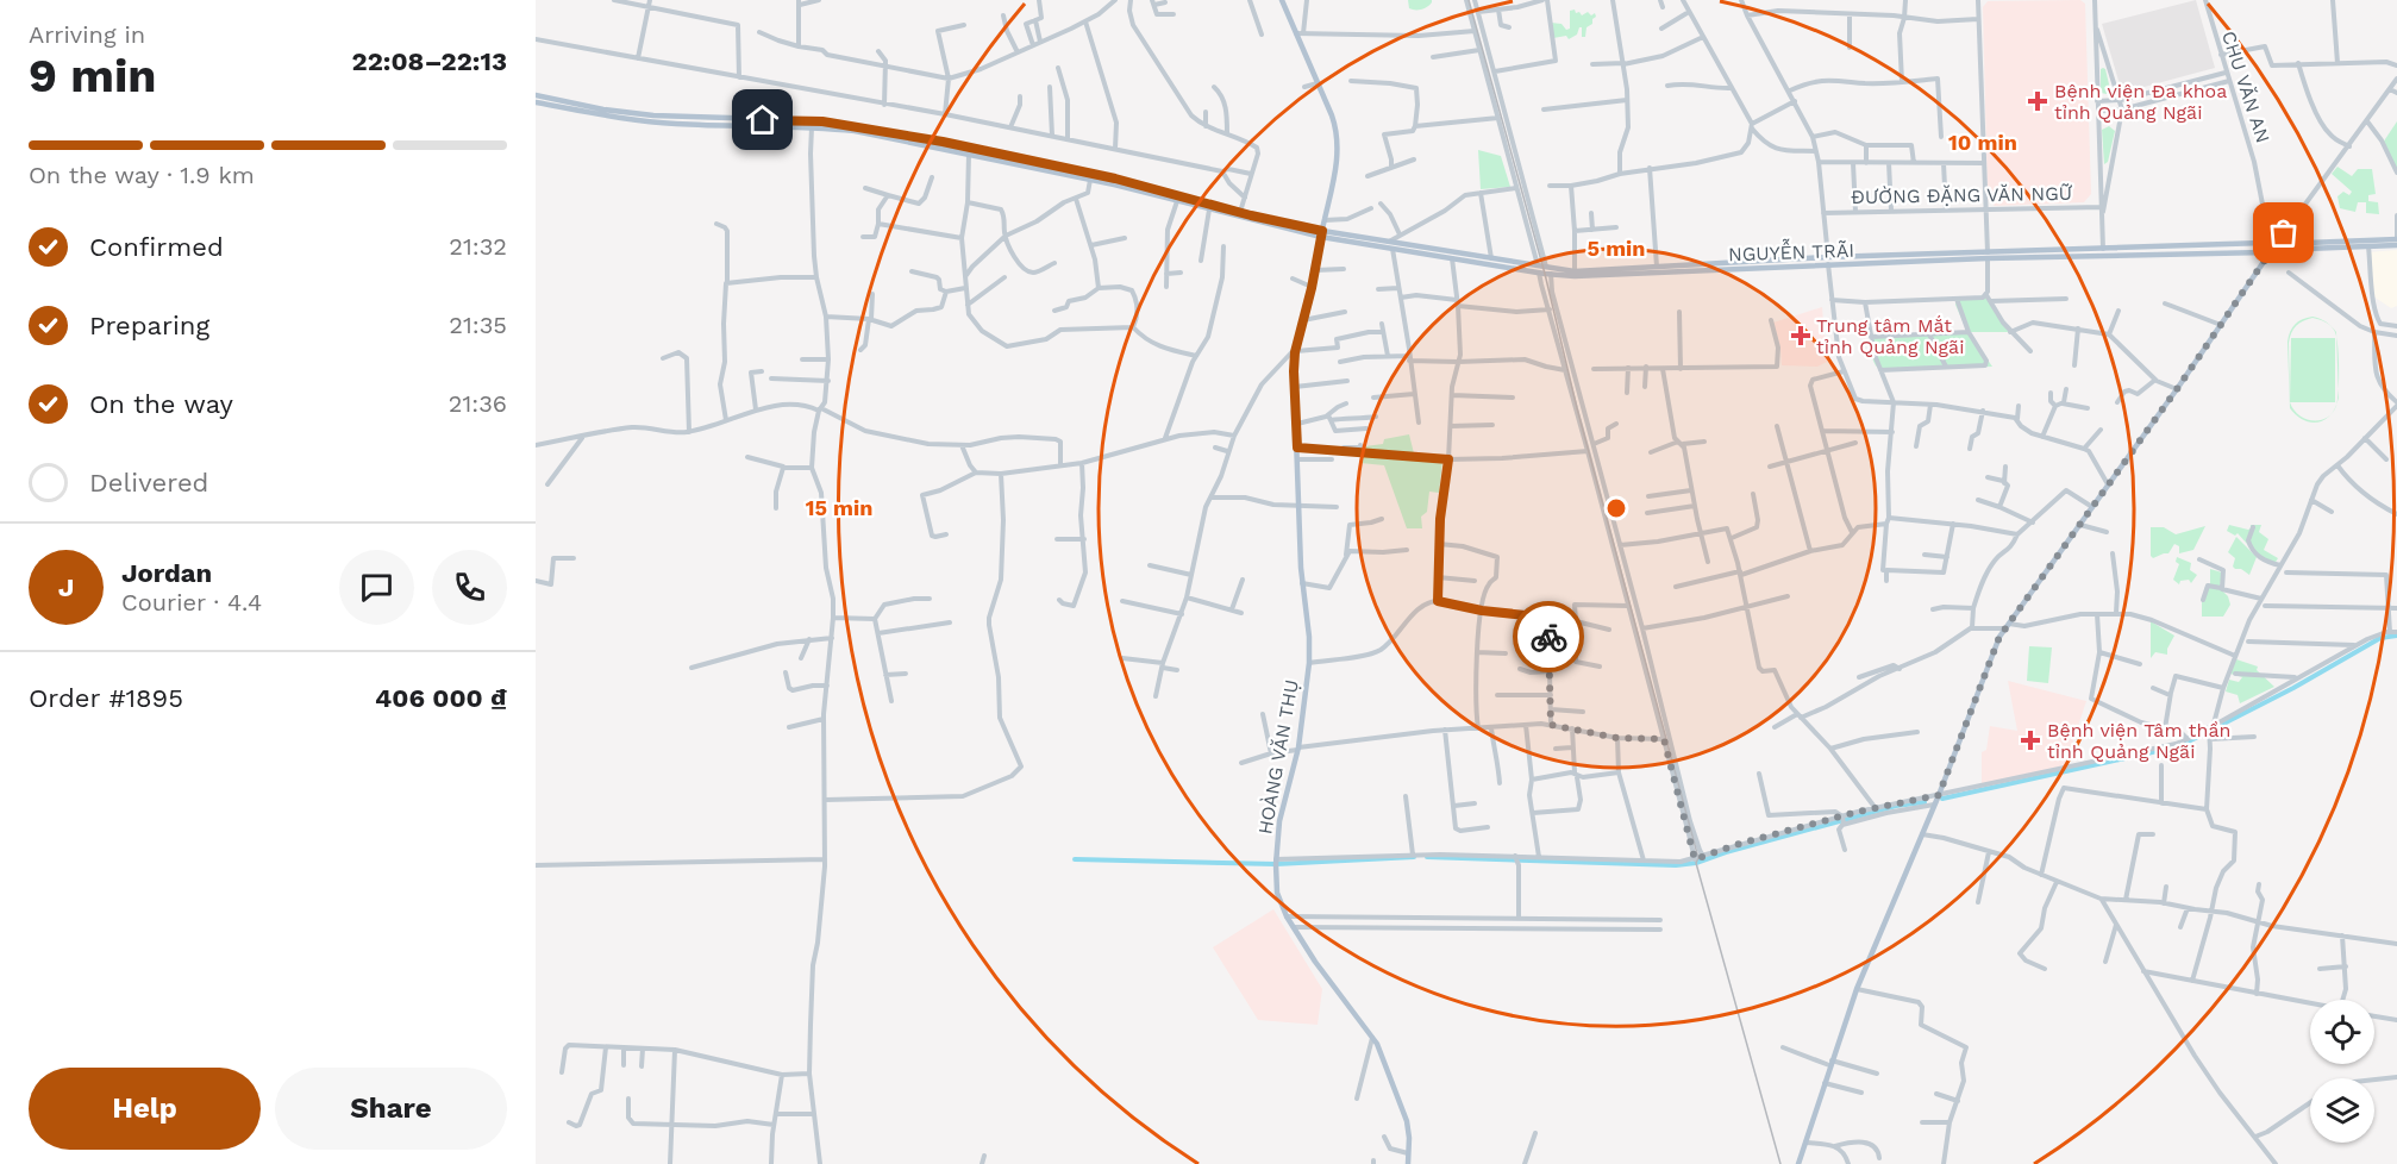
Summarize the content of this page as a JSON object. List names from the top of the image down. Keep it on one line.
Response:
{"streets":{"main road":["NGUYỄN TRÃI","HOÀNG VĂN THỤ"],"street":["CHU VĂN AN","ĐƯỜNG ĐẶNG VĂN NGỮ"]},"crossings":[["CHU VĂN AN","NGUYỄN TRÃI"],["NGUYỄN TRÃI","HOÀNG VĂN THỤ"]],"places":{"health":["Bệnh viện Đa khoa tỉnh Quảng Ngãi","Trung tâm Mắt tỉnh Quảng Ngãi","Bệnh viện Tâm thần tỉnh Quảng Ngãi"]},"page":{"heading":["9 min","Arriving in","22:08–22:13"],"panel":["Jordan","Courier · 4.4","Order #1895","406 000 ₫"],"bar":"On the way · 1.9 km","list":[["Confirmed","21:32"],["Preparing","21:35"],["On the way","21:36"],"Delivered"],"round":"J","buttons":["Help","Share"]},"rings":["10 min","5 min","15 min"]}
